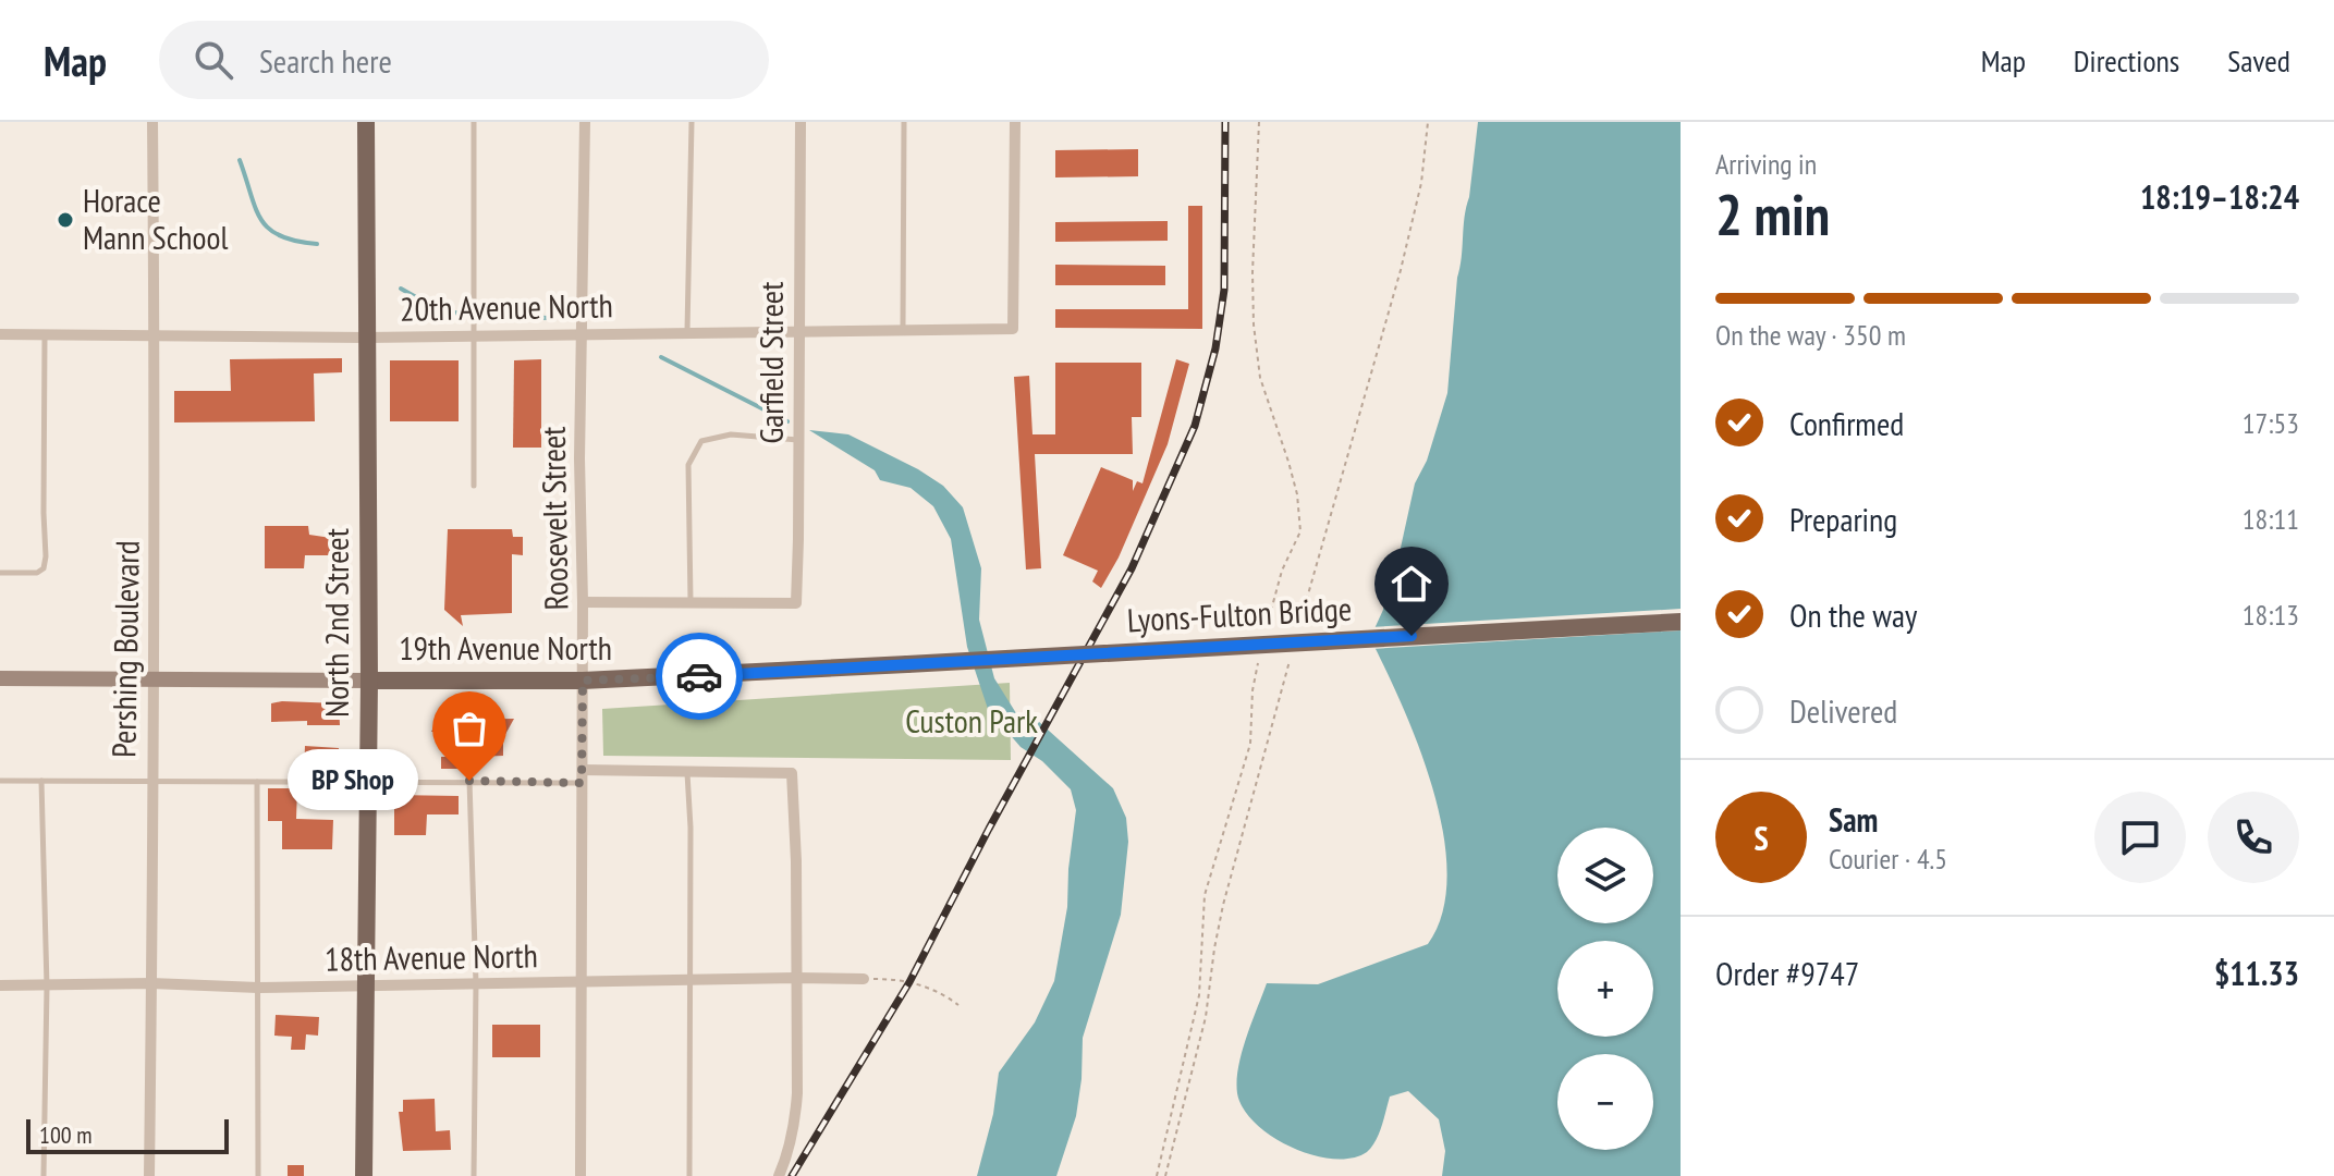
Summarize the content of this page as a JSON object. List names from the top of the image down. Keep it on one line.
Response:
{"streets":{"main road":["Lyons-Fulton Bridge","North 2nd Street","19th Avenue North"],"street":["20th Avenue North","Garfield Street","Roosevelt Street","Pershing Boulevard","18th Avenue North"]},"crossings":[["20th Avenue North","Garfield Street"],["20th Avenue North","Roosevelt Street"],["20th Avenue North","North 2nd Street"],["20th Avenue North","Pershing Boulevard"],["Roosevelt Street","19th Avenue North"],["Roosevelt Street","18th Avenue North"],["Lyons-Fulton Bridge","19th Avenue North"],["North 2nd Street","19th Avenue North"],["North 2nd Street","18th Avenue North"],["Pershing Boulevard","19th Avenue North"],["Pershing Boulevard","18th Avenue North"]],"parks":["Custon Park"],"places":["Horace Mann School","BP Shop"],"scale_bar":"100 m","page":{"header":"Map","search":"Search here","nav":["Map","Directions","Saved"],"heading":["2 min","Arriving in","18:19–18:24"],"panel":["Sam","Courier · 4.5","Order #9747","$11.33"],"bar":"On the way · 350 m","list":[["Confirmed","17:53"],["Preparing","18:11"],["On the way","18:13"],"Delivered"],"bubble":"BP Shop","round":"S","map_buttons":["+","−"],"scale":"100 m"}}
